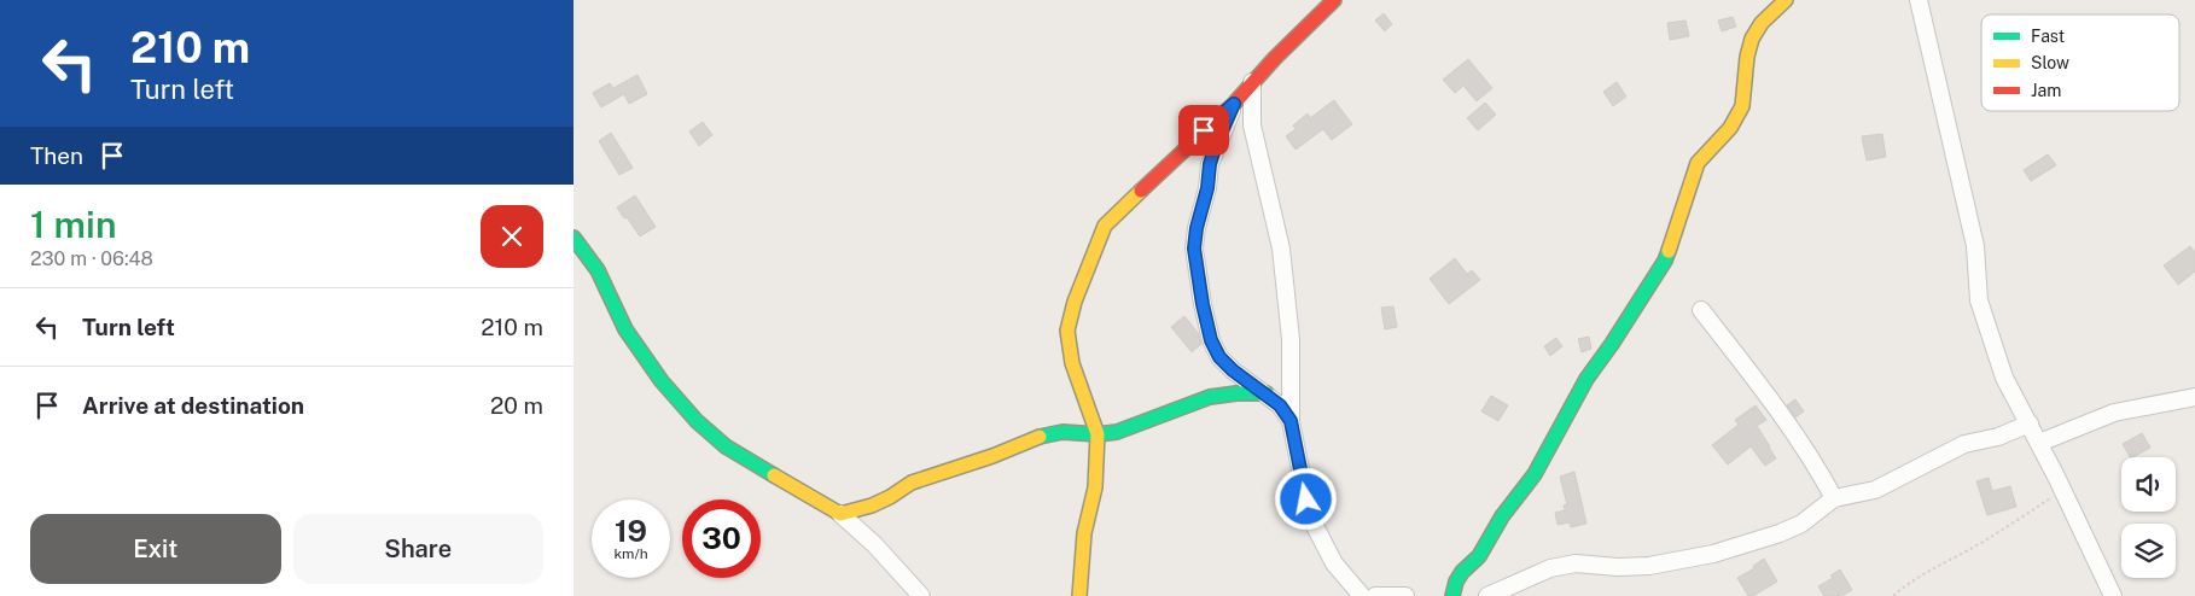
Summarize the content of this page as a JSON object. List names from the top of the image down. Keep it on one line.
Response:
{"legend":["Fast","Slow","Jam"],"page":{"turn":["210 m","Turn left"],"then":"Then","heading":["1 min","230 m · 06:48"],"list":[{"name":"Turn left","value":"210 m"},{"name":"Arrive at destination","value":"20 m"}],"speed":"19 km/h","limit":"30","buttons":["Exit","Share"]}}
